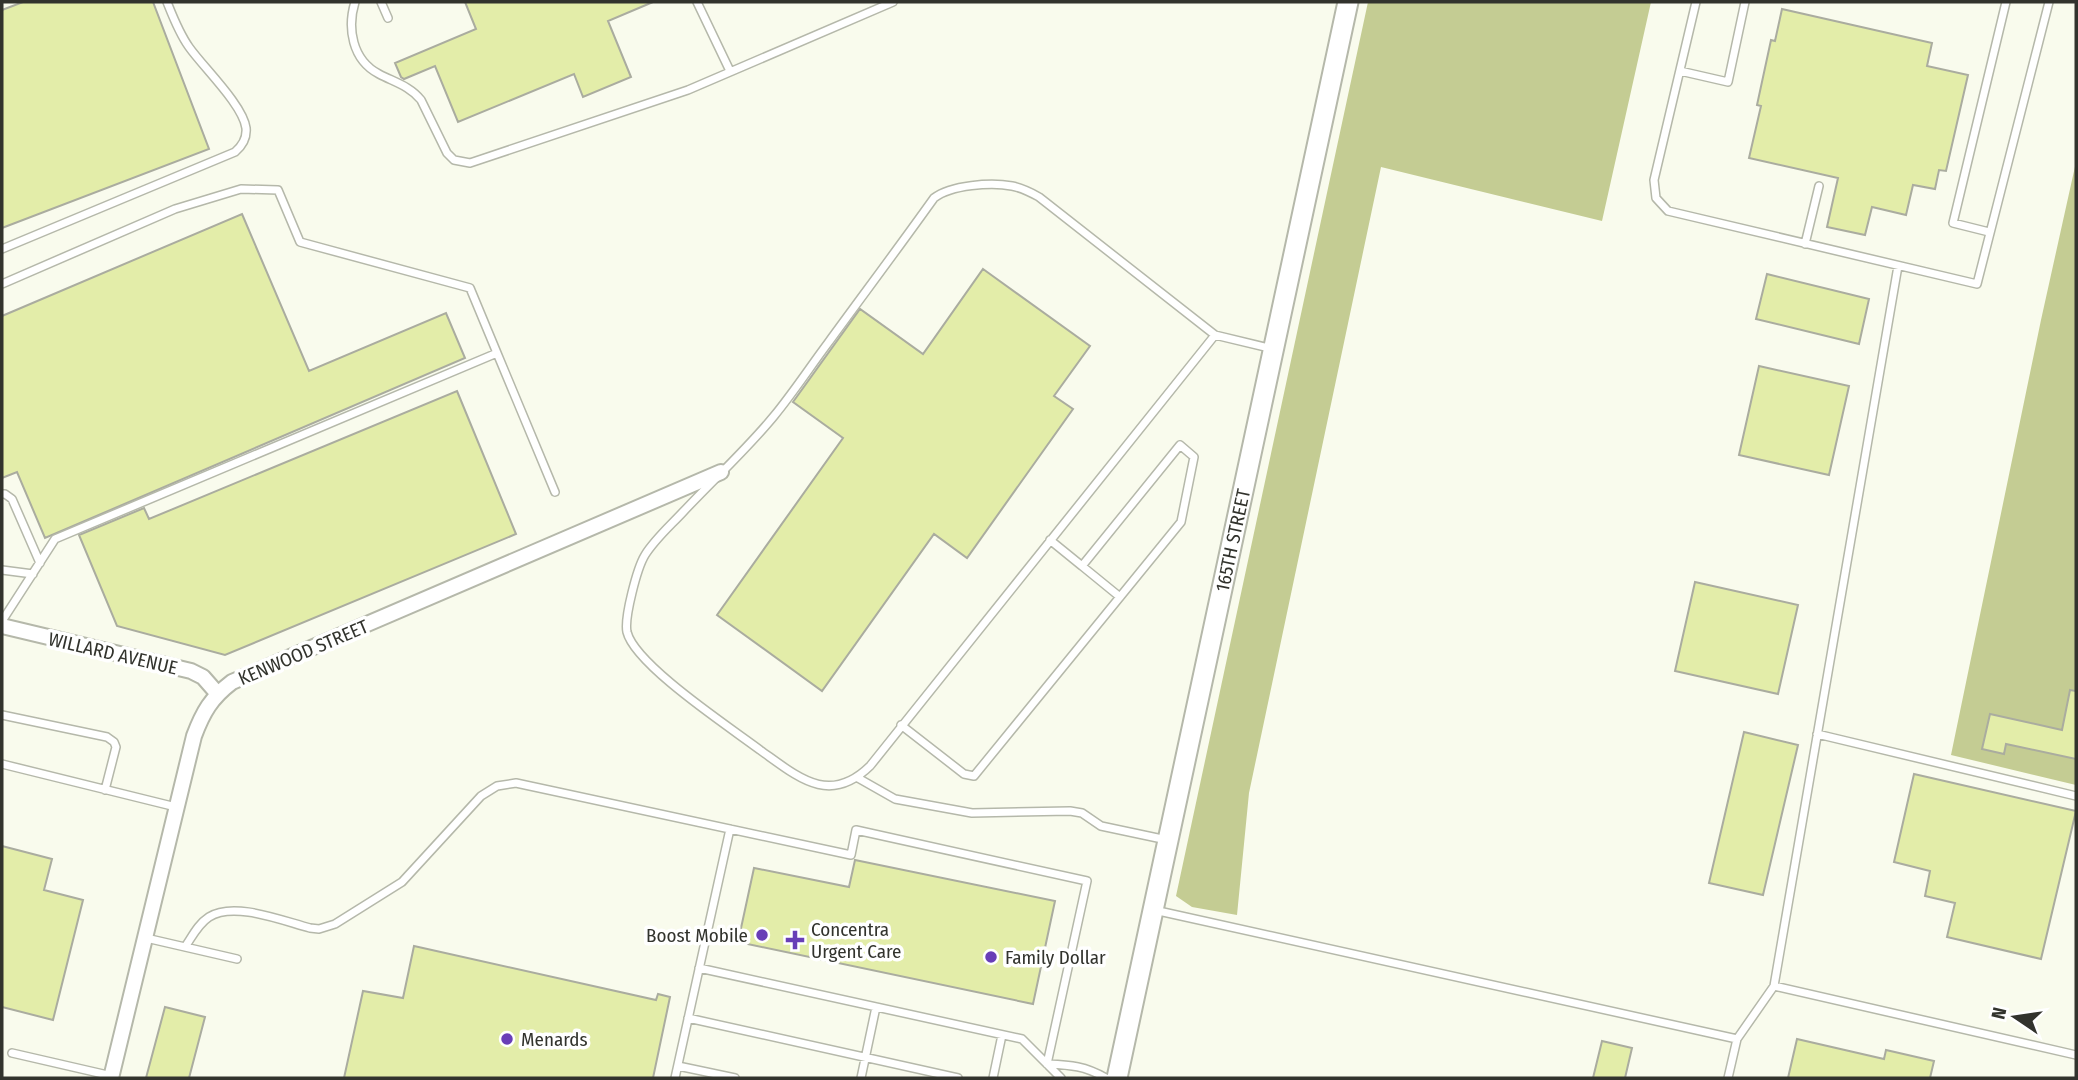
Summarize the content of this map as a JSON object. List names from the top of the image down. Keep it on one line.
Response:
{"streets":{"main road":["165TH STREET"],"street":["KENWOOD STREET","WILLARD AVENUE"]},"crossings":[["KENWOOD STREET","WILLARD AVENUE"]],"places":{"other":["Boost Mobile","Family Dollar","Menards"],"health":["Concentra Urgent Care"]},"north":"left"}
